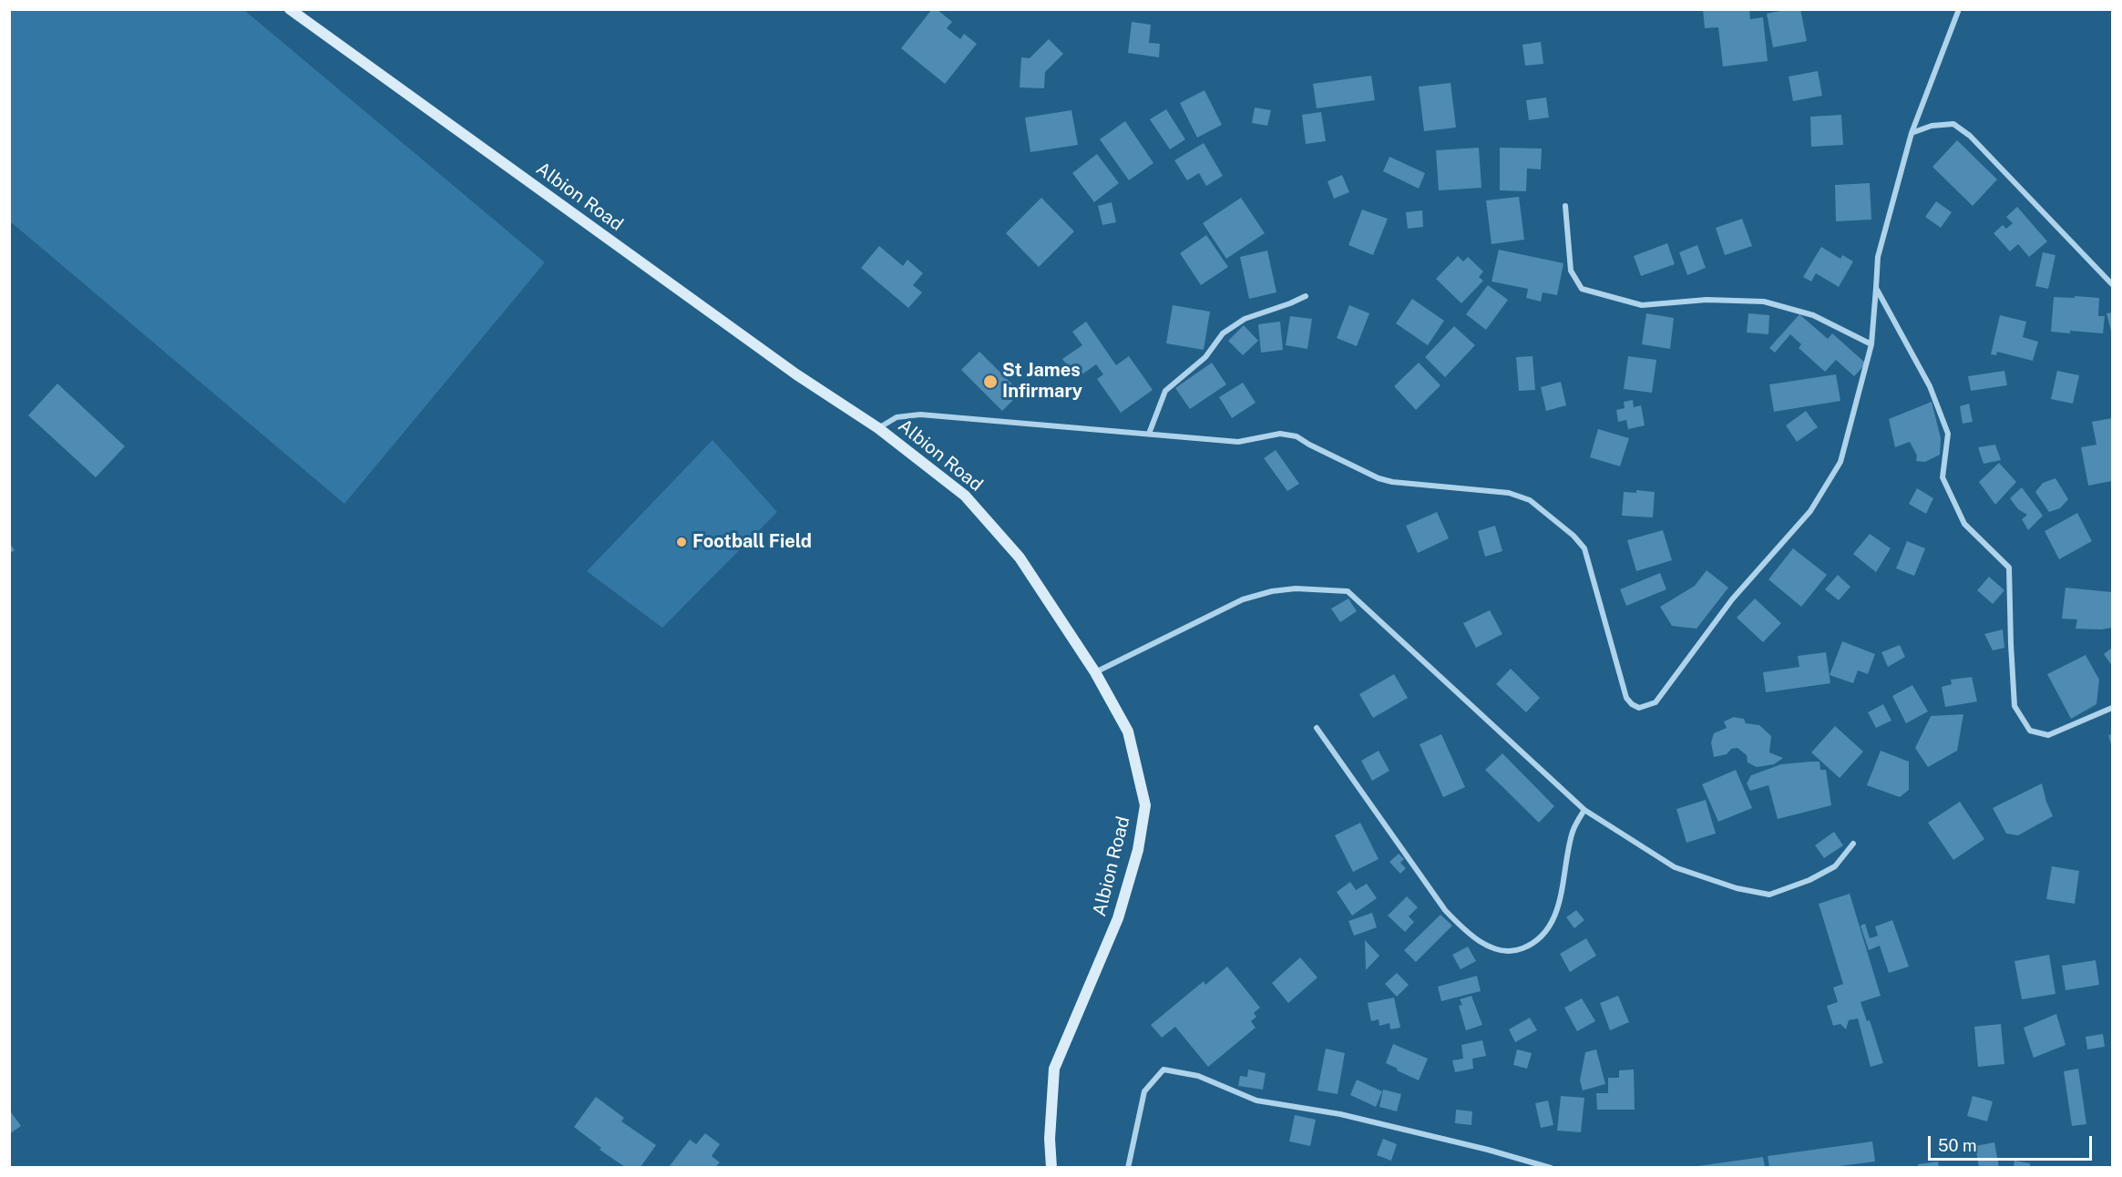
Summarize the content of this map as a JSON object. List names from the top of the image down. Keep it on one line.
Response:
{"streets":{"street":["Albion Road"]},"places":["St James Infirmary","Football Field"],"scale_bar":"50 m"}
